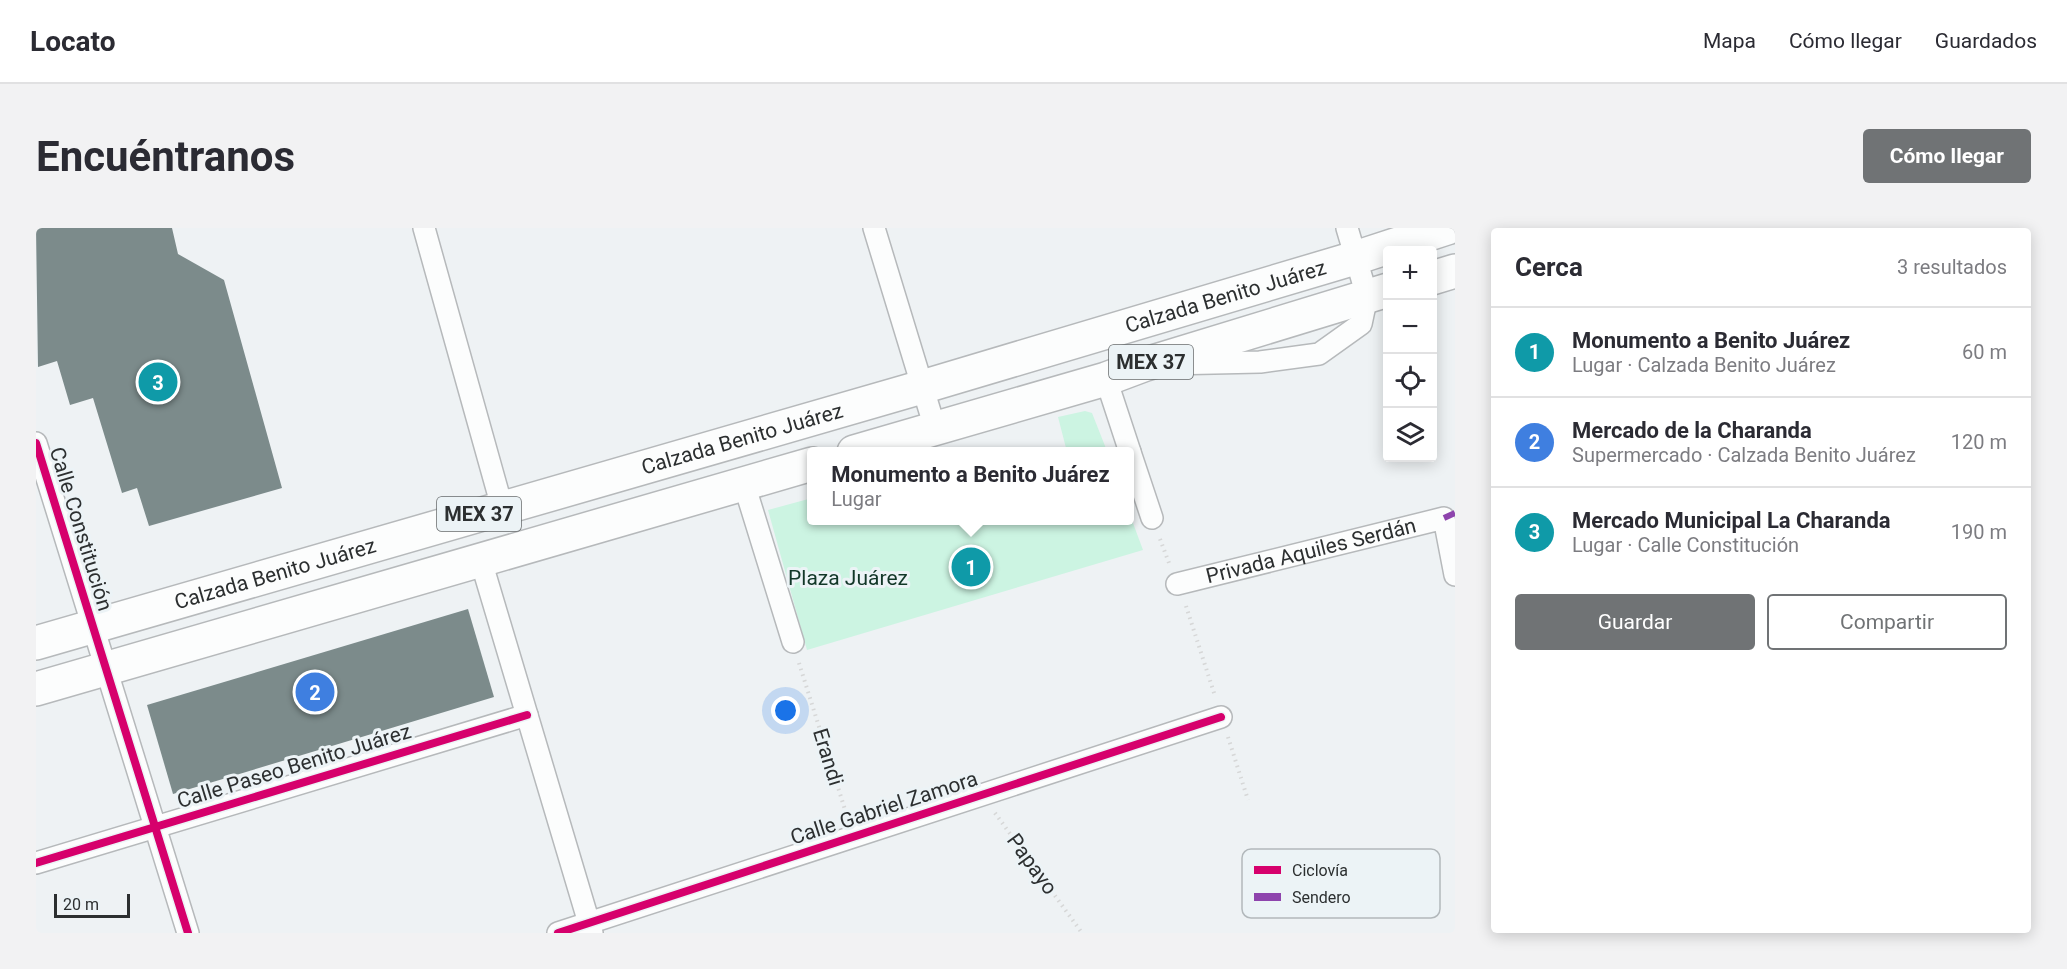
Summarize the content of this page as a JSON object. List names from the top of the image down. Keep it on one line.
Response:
{"streets":{"main road":["Calzada Benito Juárez","MEX 37"],"street":["Calle Constitución","Privada Aquiles Serdán","Calle Paseo Benito Juárez","Calle Gabriel Zamora"],"path":["Erandi","Papayo"]},"crossings":[["Calzada Benito Juárez","Calle Constitución"],["MEX 37","Calle Constitución"],["Calle Constitución","Calle Paseo Benito Juárez"],["Erandi","Calle Gabriel Zamora"],["Calle Gabriel Zamora","Papayo"]],"parks":["Plaza Juárez"],"legend":["Ciclovía","Sendero"],"scale_bar":"20 m","page":{"header":"Locato","nav":["Mapa","Cómo llegar","Guardados"],"buttons":["Cómo llegar",["Guardar","Compartir"]],"title":"Encuéntranos","heading":["Cerca","3 resultados"],"map_buttons":["+","−"],"list":[{"mark":"1","name":"Monumento a Benito Juárez","note":"Lugar · Calzada Benito Juárez","value":"60 m"},{"mark":"2","name":"Mercado de la Charanda","note":"Supermercado · Calzada Benito Juárez","value":"120 m"},{"mark":"3","name":"Mercado Municipal La Charanda","note":"Lugar · Calle Constitución","value":"190 m"}],"pins":["3","1","2"],"popup":["Monumento a Benito Juárez","Lugar"],"scale":"20 m"}}
